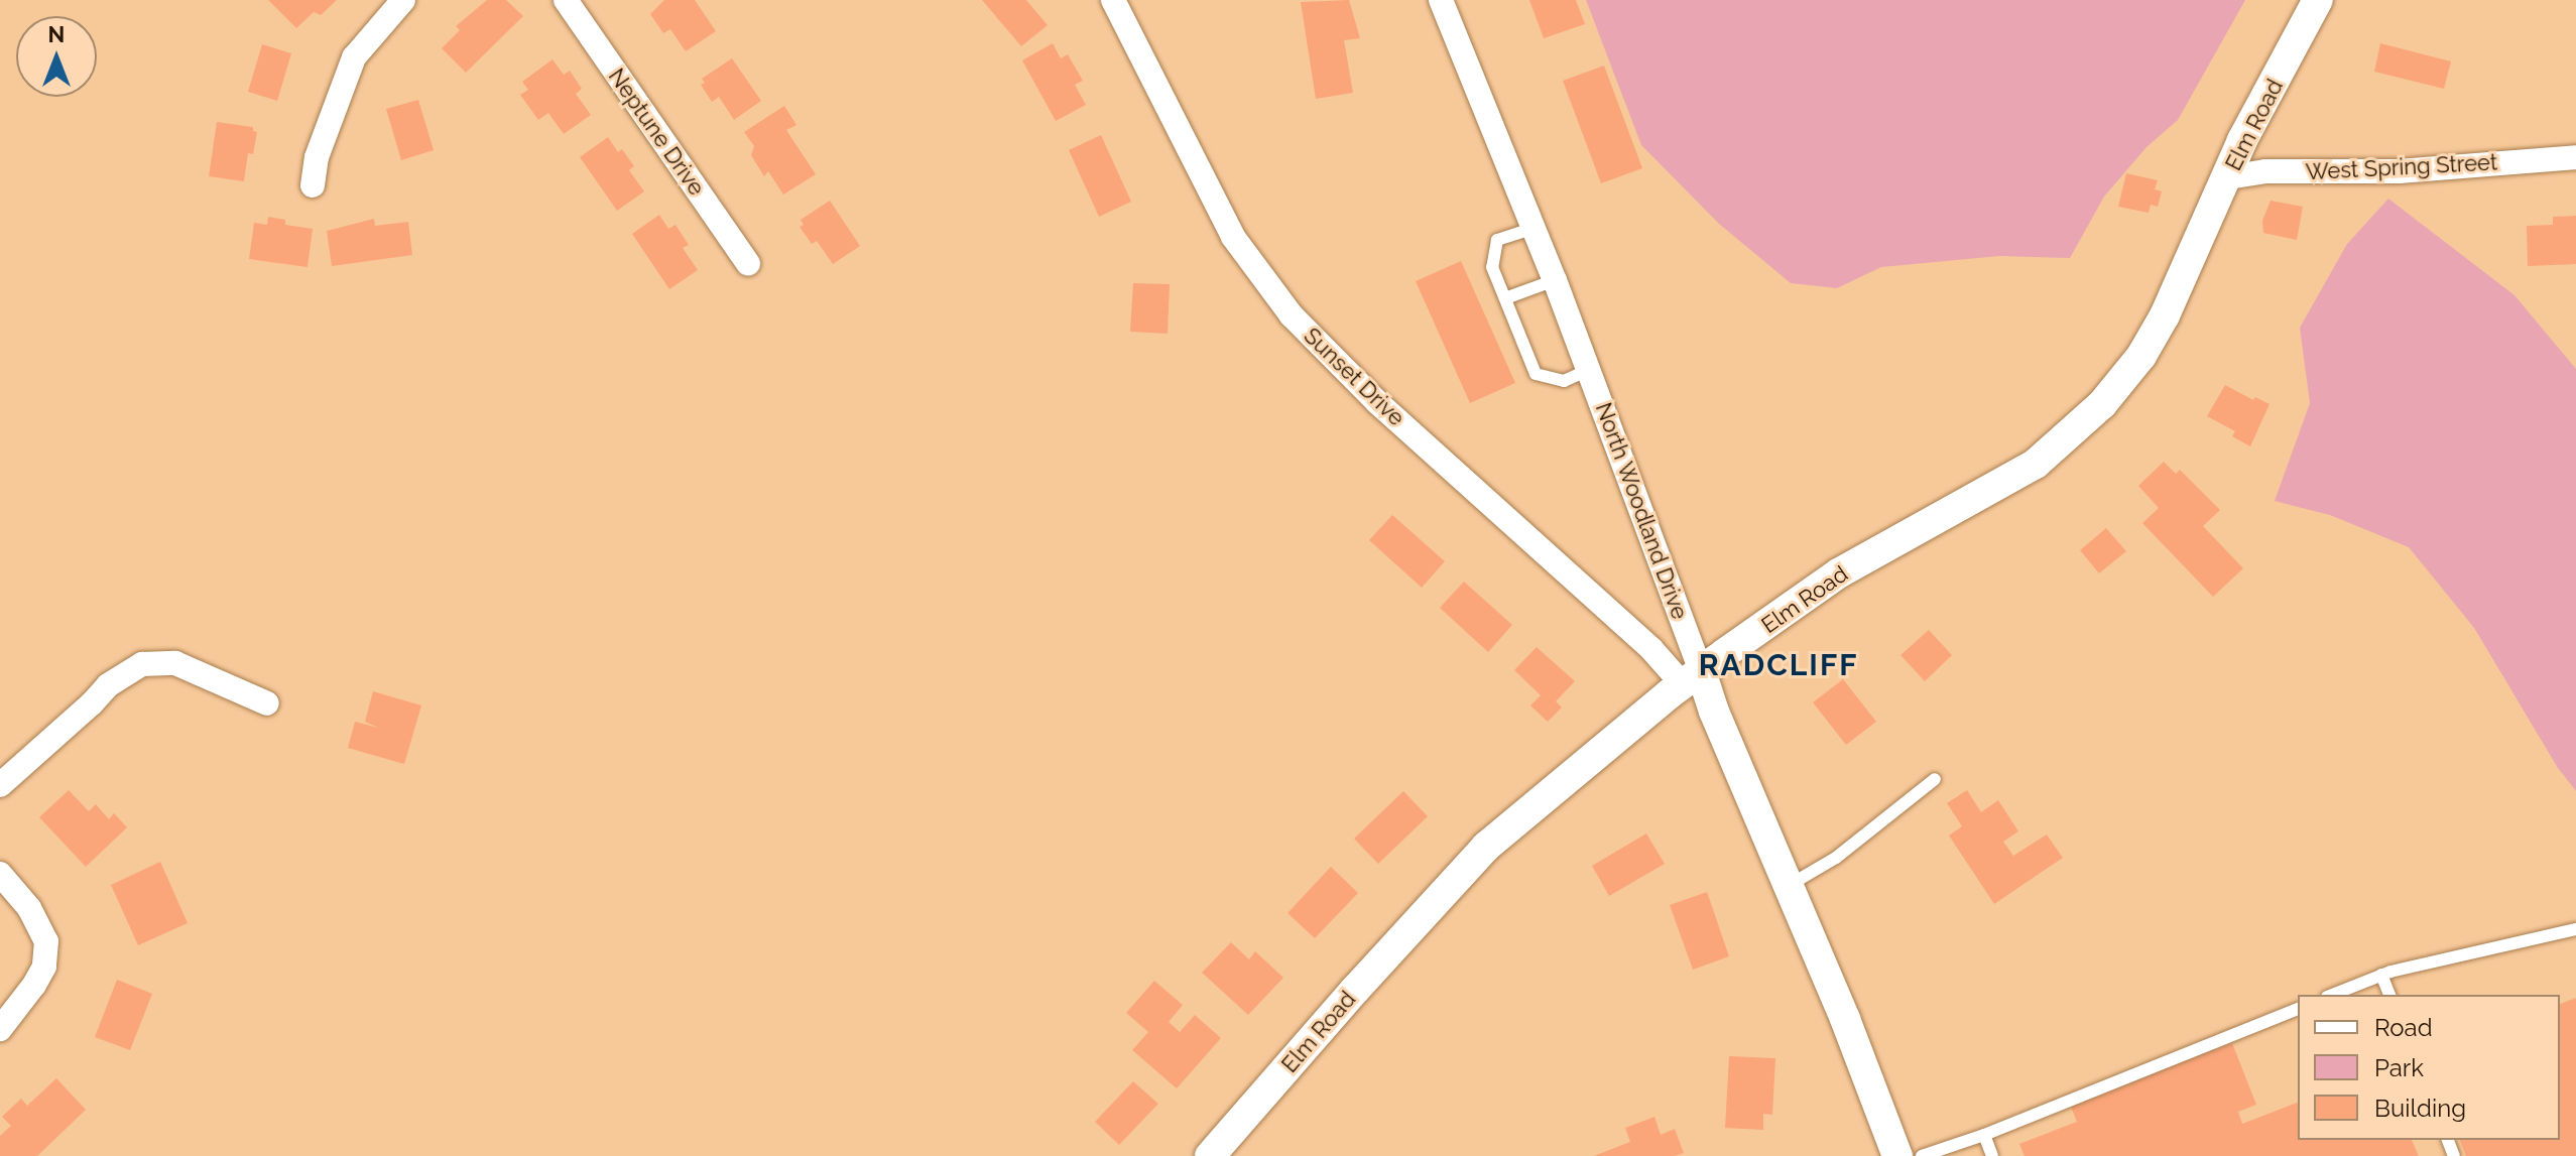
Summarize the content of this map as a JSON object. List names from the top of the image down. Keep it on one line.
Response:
{"streets":{"street":["Elm Road","Neptune Drive","West Spring Street","Sunset Drive","North Woodland Drive"]},"crossings":[["Elm Road","West Spring Street"],["Elm Road","Sunset Drive"],["Elm Road","North Woodland Drive"],["Sunset Drive","North Woodland Drive"]],"districts":["RADCLIFF"],"legend":["Road","Park","Building"],"north":"top"}
